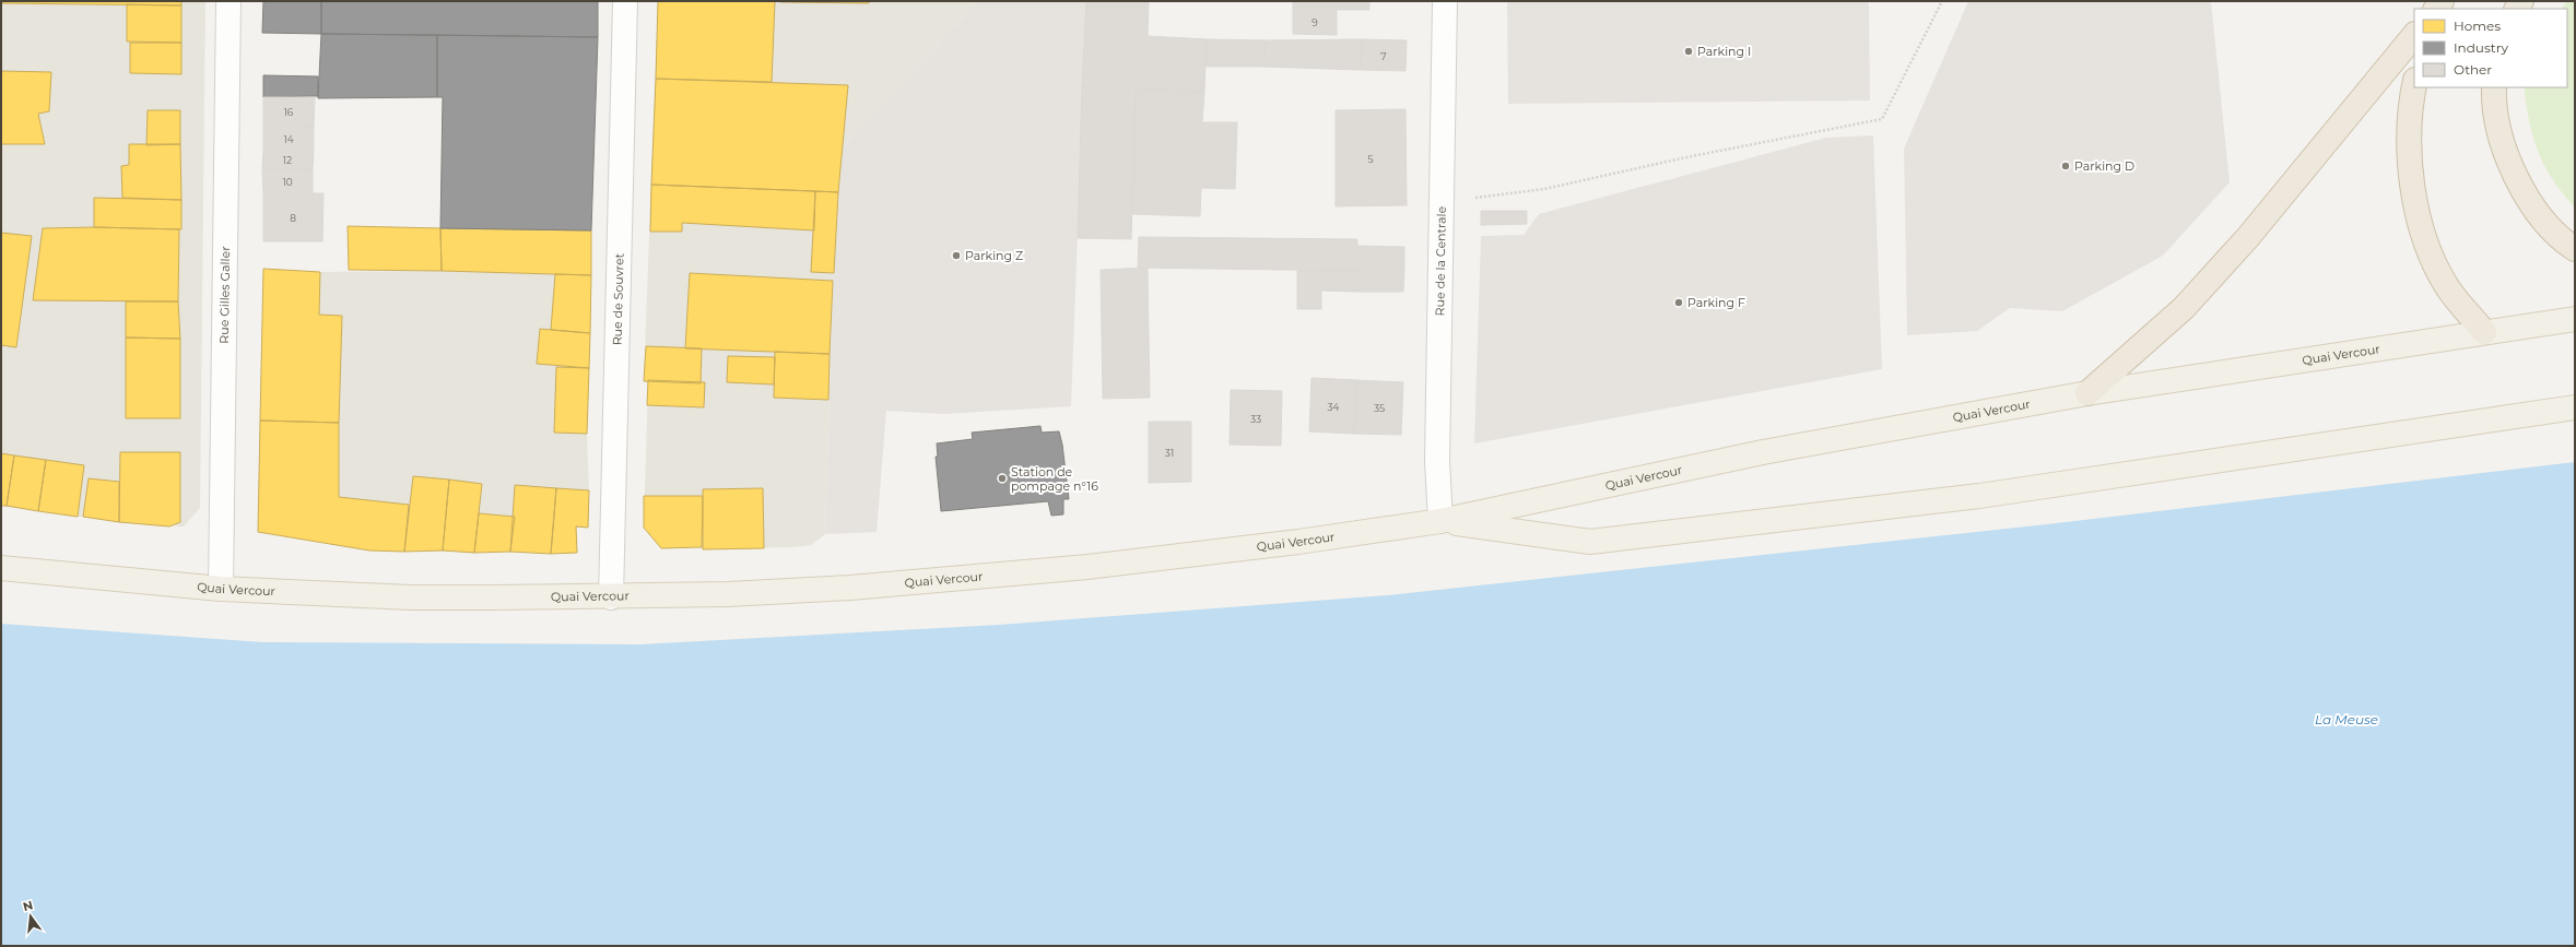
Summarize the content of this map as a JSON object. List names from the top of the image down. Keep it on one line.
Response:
{"streets":{"main road":["Quai Vercour"],"street":["Rue de la Centrale","Rue Gilles Galler","Rue de Souvret"]},"crossings":[["Rue de la Centrale","Quai Vercour"],["Rue Gilles Galler","Quai Vercour"],["Rue de Souvret","Quai Vercour"]],"water":["La Meuse"],"places":["Parking I","Parking D","Parking Z","Parking F","Station de pompage n°16"],"house_numbers":["9","7","16","14","5","12","10","8","34","35","33","31"],"legend":["Homes","Industry","Other"],"north":"top"}
